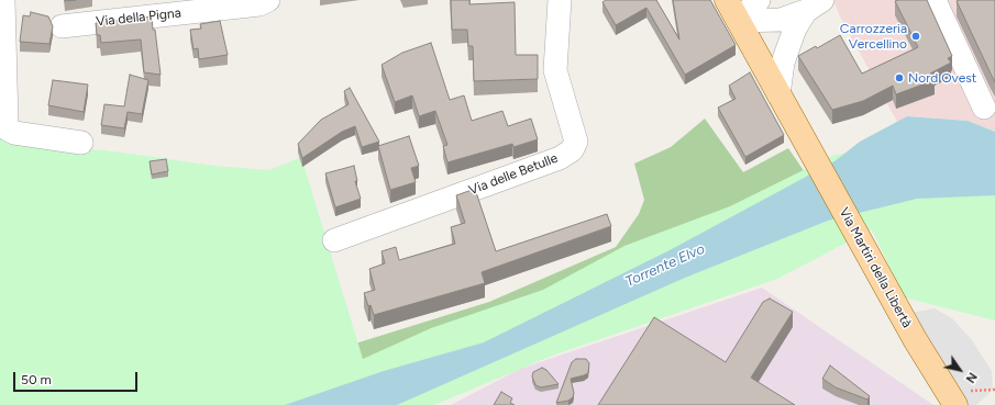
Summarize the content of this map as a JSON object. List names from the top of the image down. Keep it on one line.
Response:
{"streets":{"main road":["Via Martiri della Libertà"],"street":["Via della Pigna","Via delle Betulle"]},"water":["Torrente Elvo"],"places":["Carrozzeria Vercellino","Nord Ovest"],"scale_bar":"50 m","north":"bottom right"}
